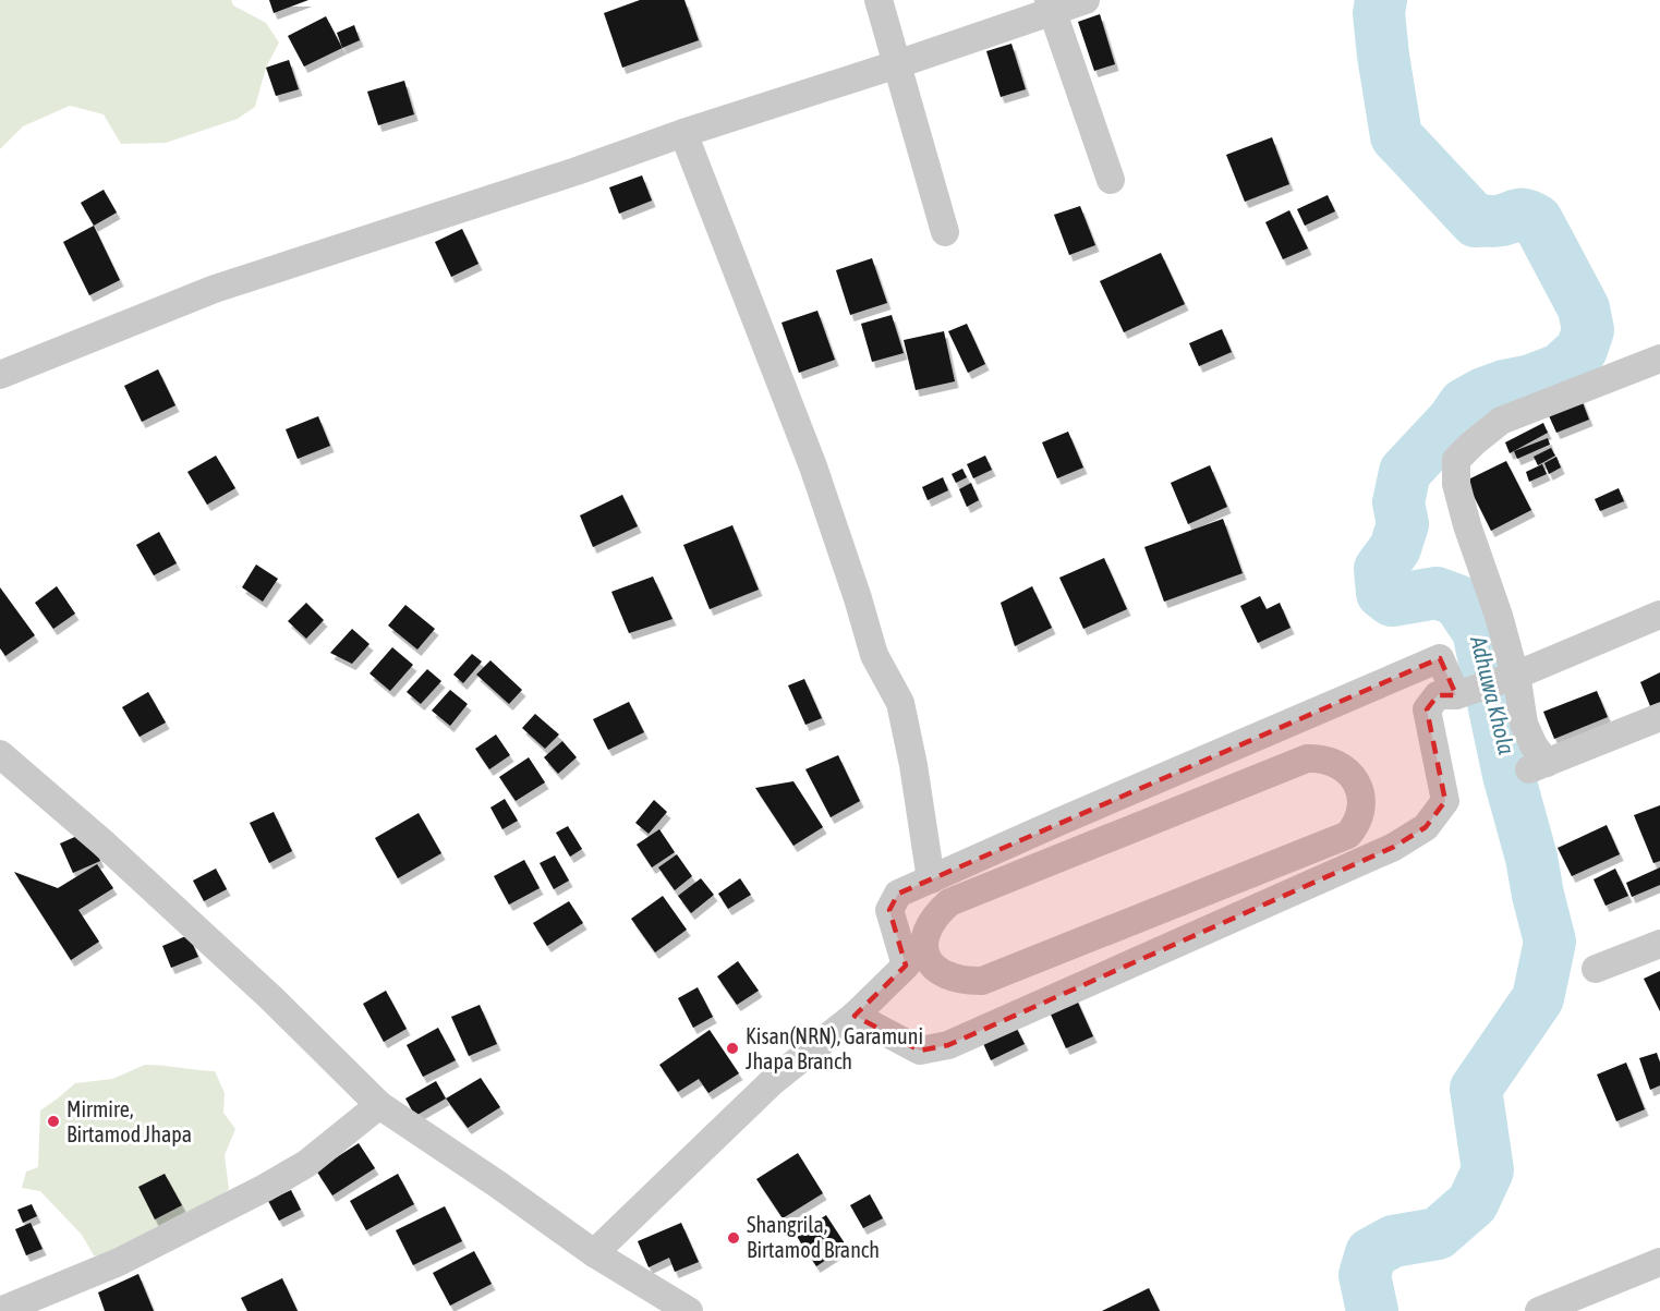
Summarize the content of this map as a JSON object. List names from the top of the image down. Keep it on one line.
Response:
{"water":["Adhuwa Khola"],"places":["Kisan(NRN), Garamuni Jhapa Branch","Mirmire, Birtamod Jhapa","Shangrila, Birtamod Branch"]}
